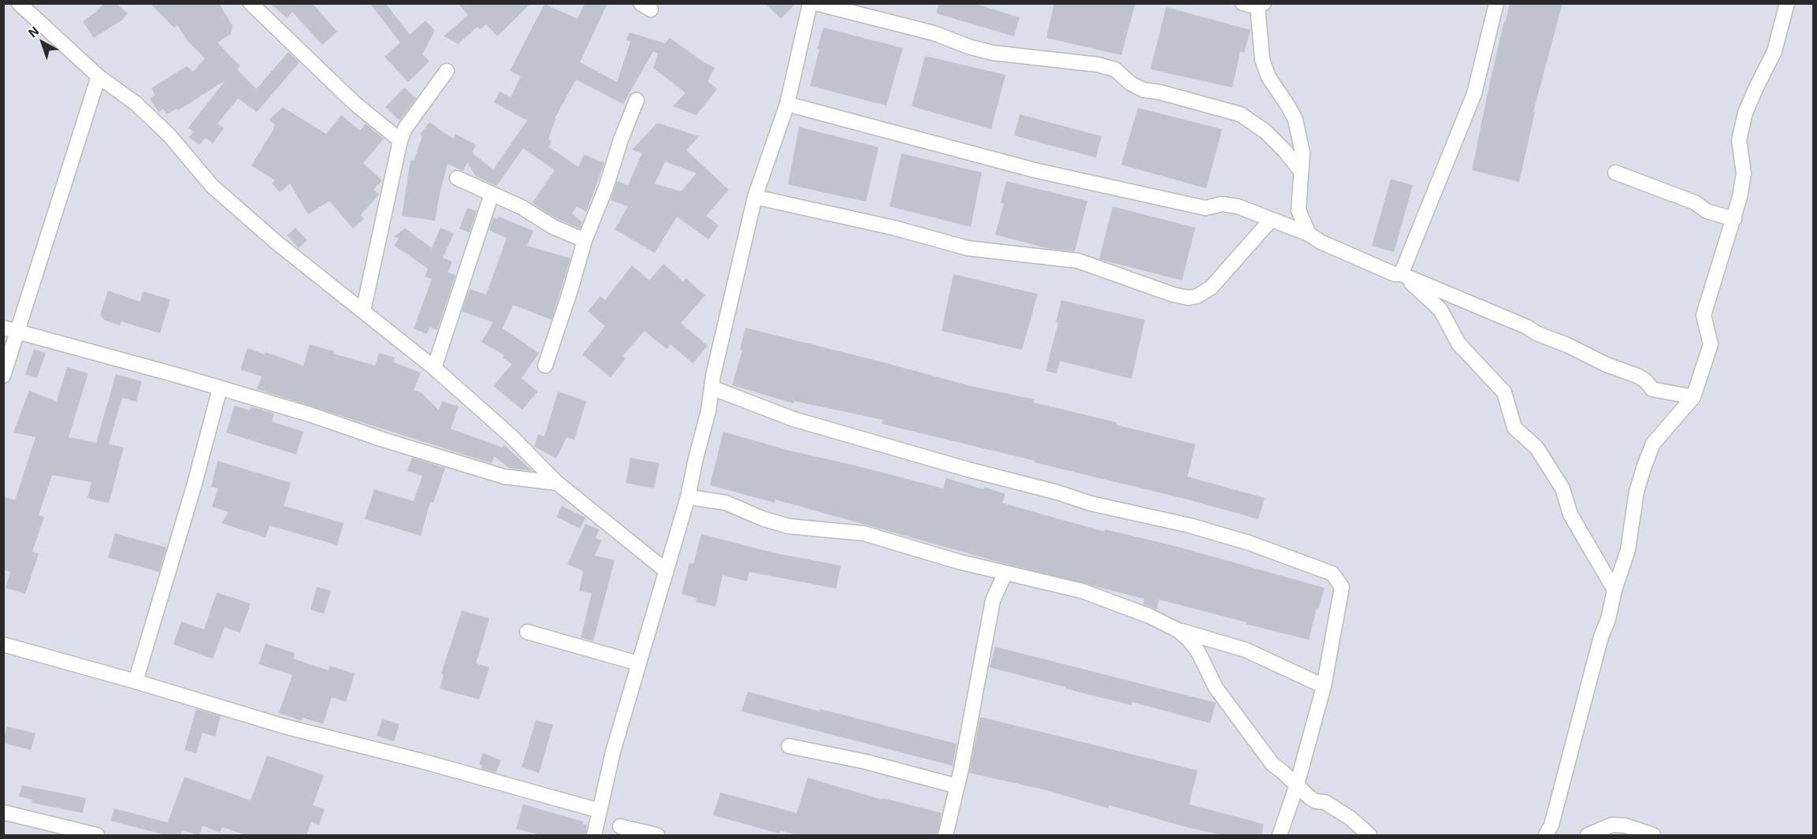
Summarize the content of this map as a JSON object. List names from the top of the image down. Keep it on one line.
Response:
{"north":"top left"}
